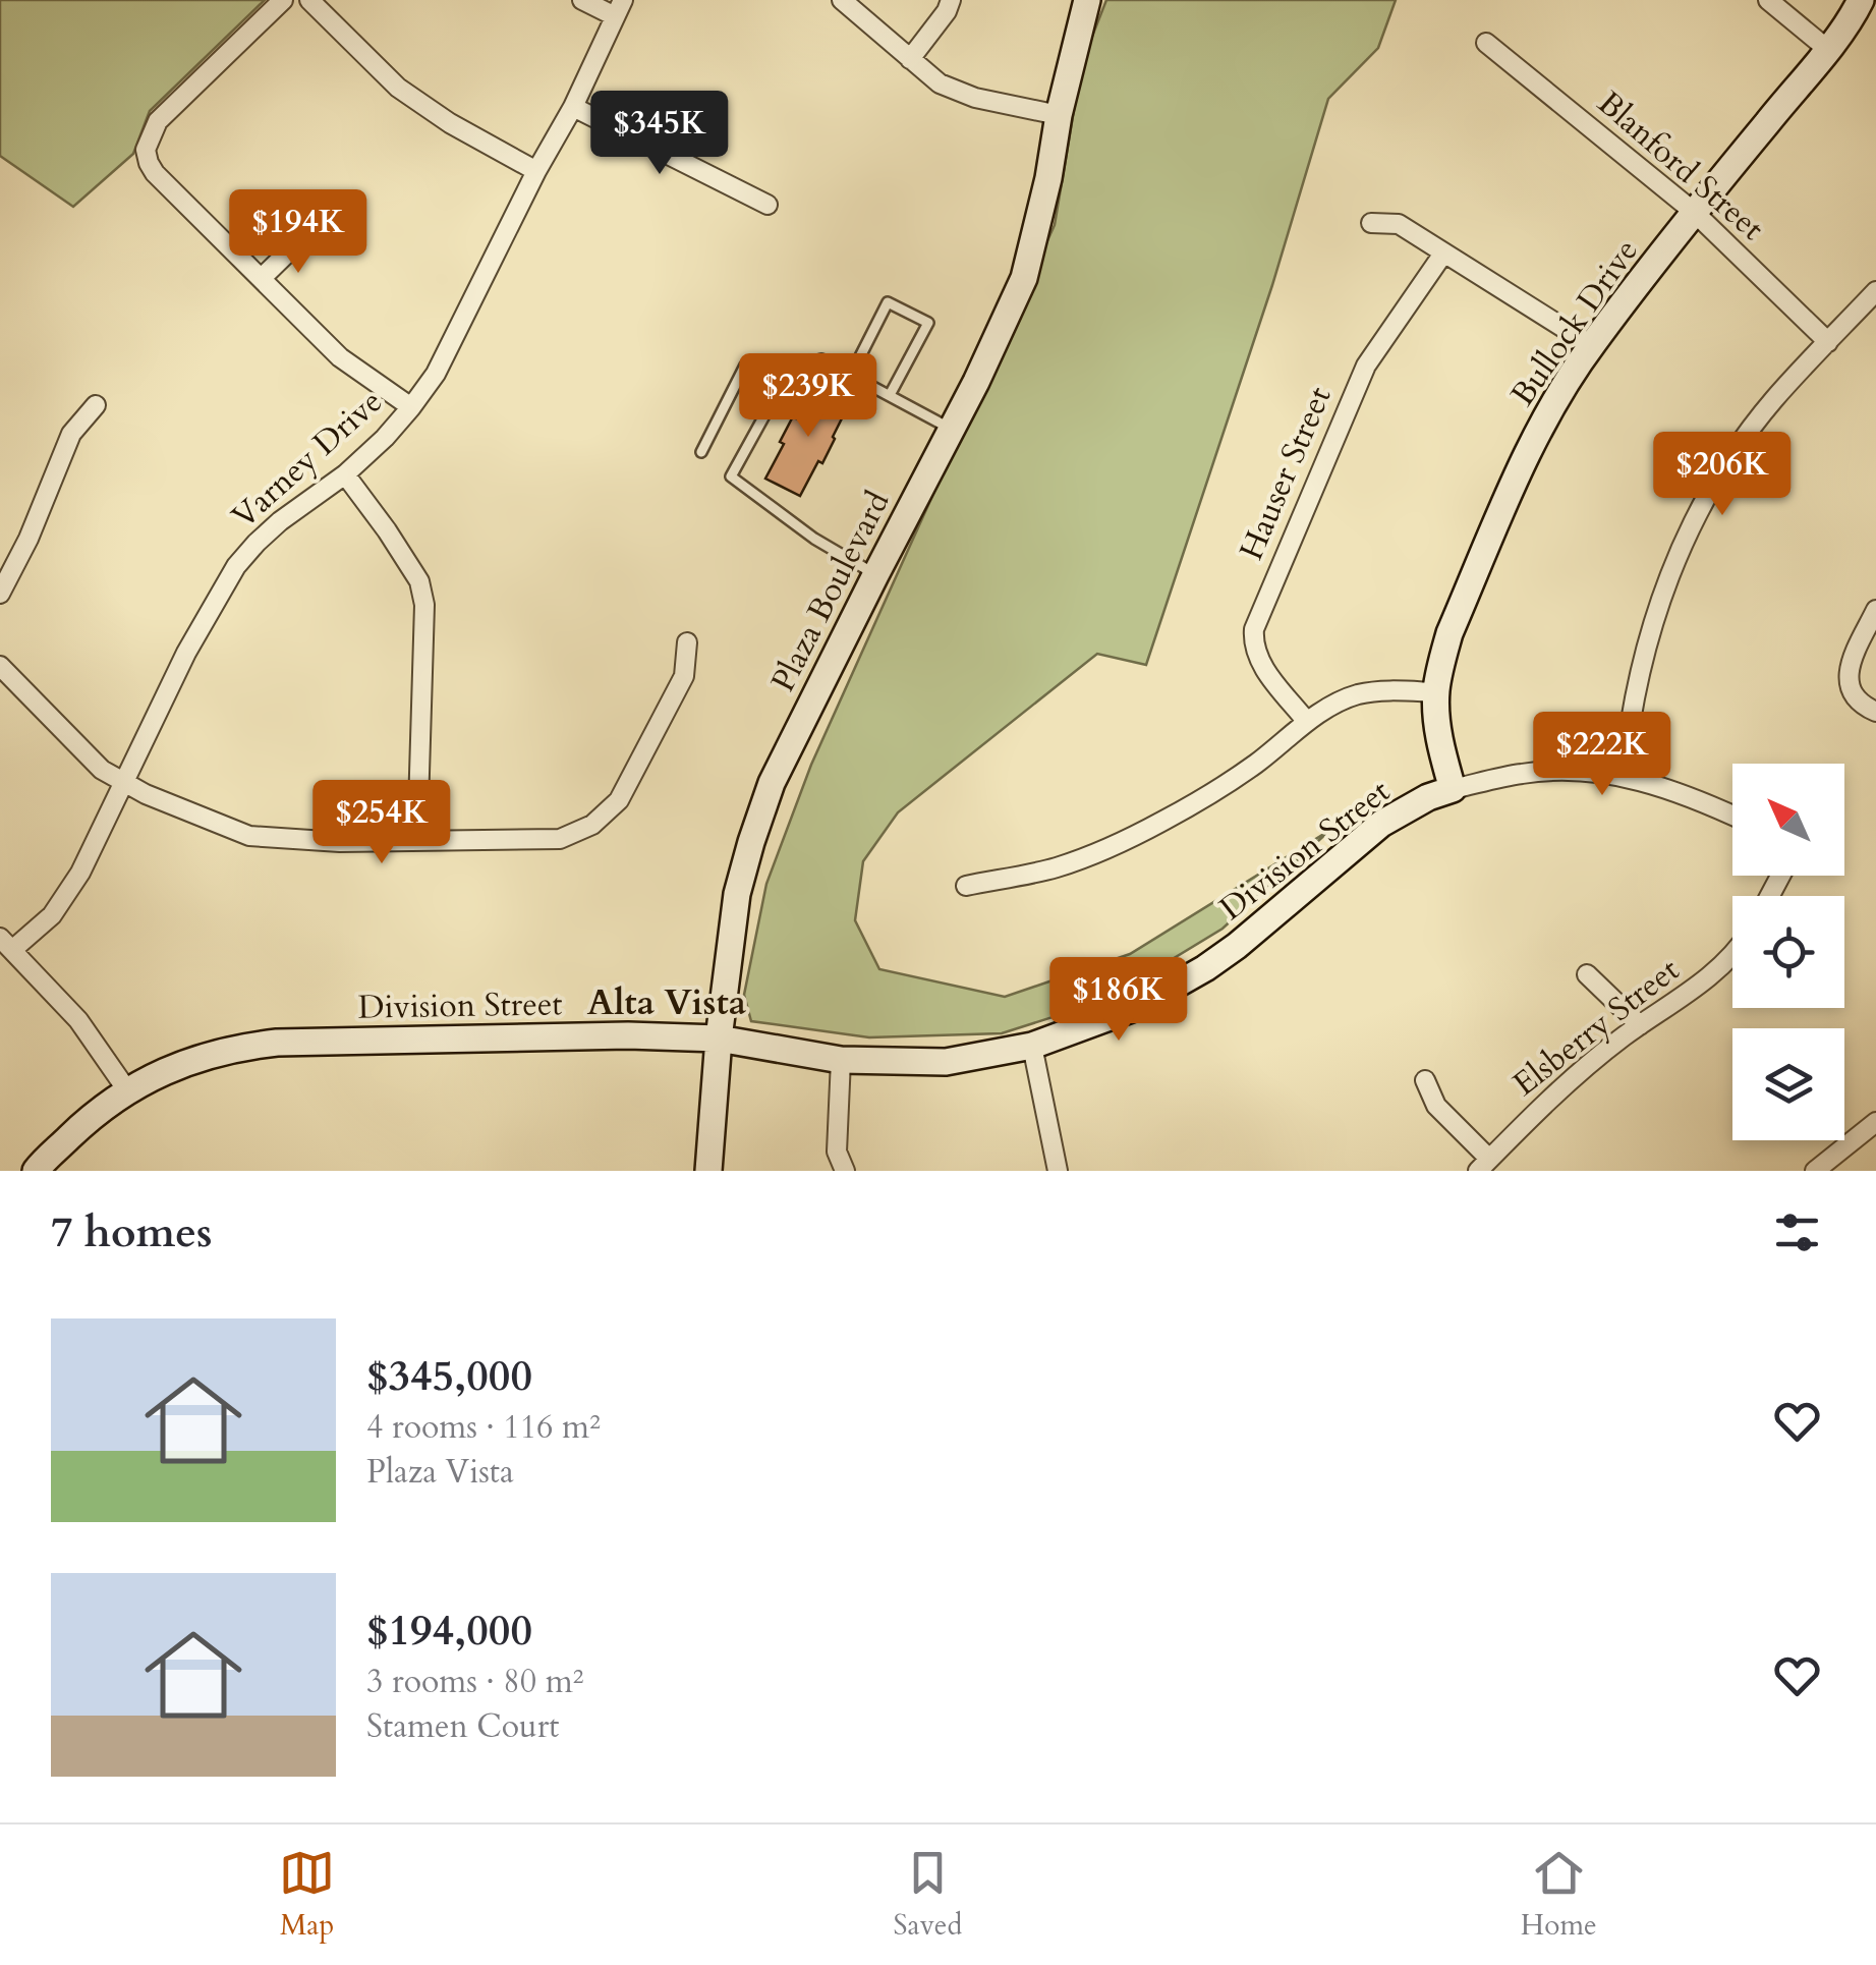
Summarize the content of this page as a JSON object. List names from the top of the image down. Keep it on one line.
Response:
{"streets":{"main road":["Bullock Drive","Plaza Boulevard","Division Street"],"street":["Blanford Street","Varney Drive","Hauser Street","Elsberry Street"]},"crossings":[["Blanford Street","Bullock Drive"],["Bullock Drive","Division Street"],["Plaza Boulevard","Division Street"]],"districts":["Alta Vista"],"north":"top left","page":{"price":["$345K","$194K","$239K","$206K","$222K","$254K","$186K"],"heading":"7 homes","list":[{"name":"$345,000","note":"4 rooms · 116 m² · Plaza Vista"},{"name":"$194,000","note":"3 rooms · 80 m² · Stamen Court"}],"tabs":["Map","Saved","Home"]}}
